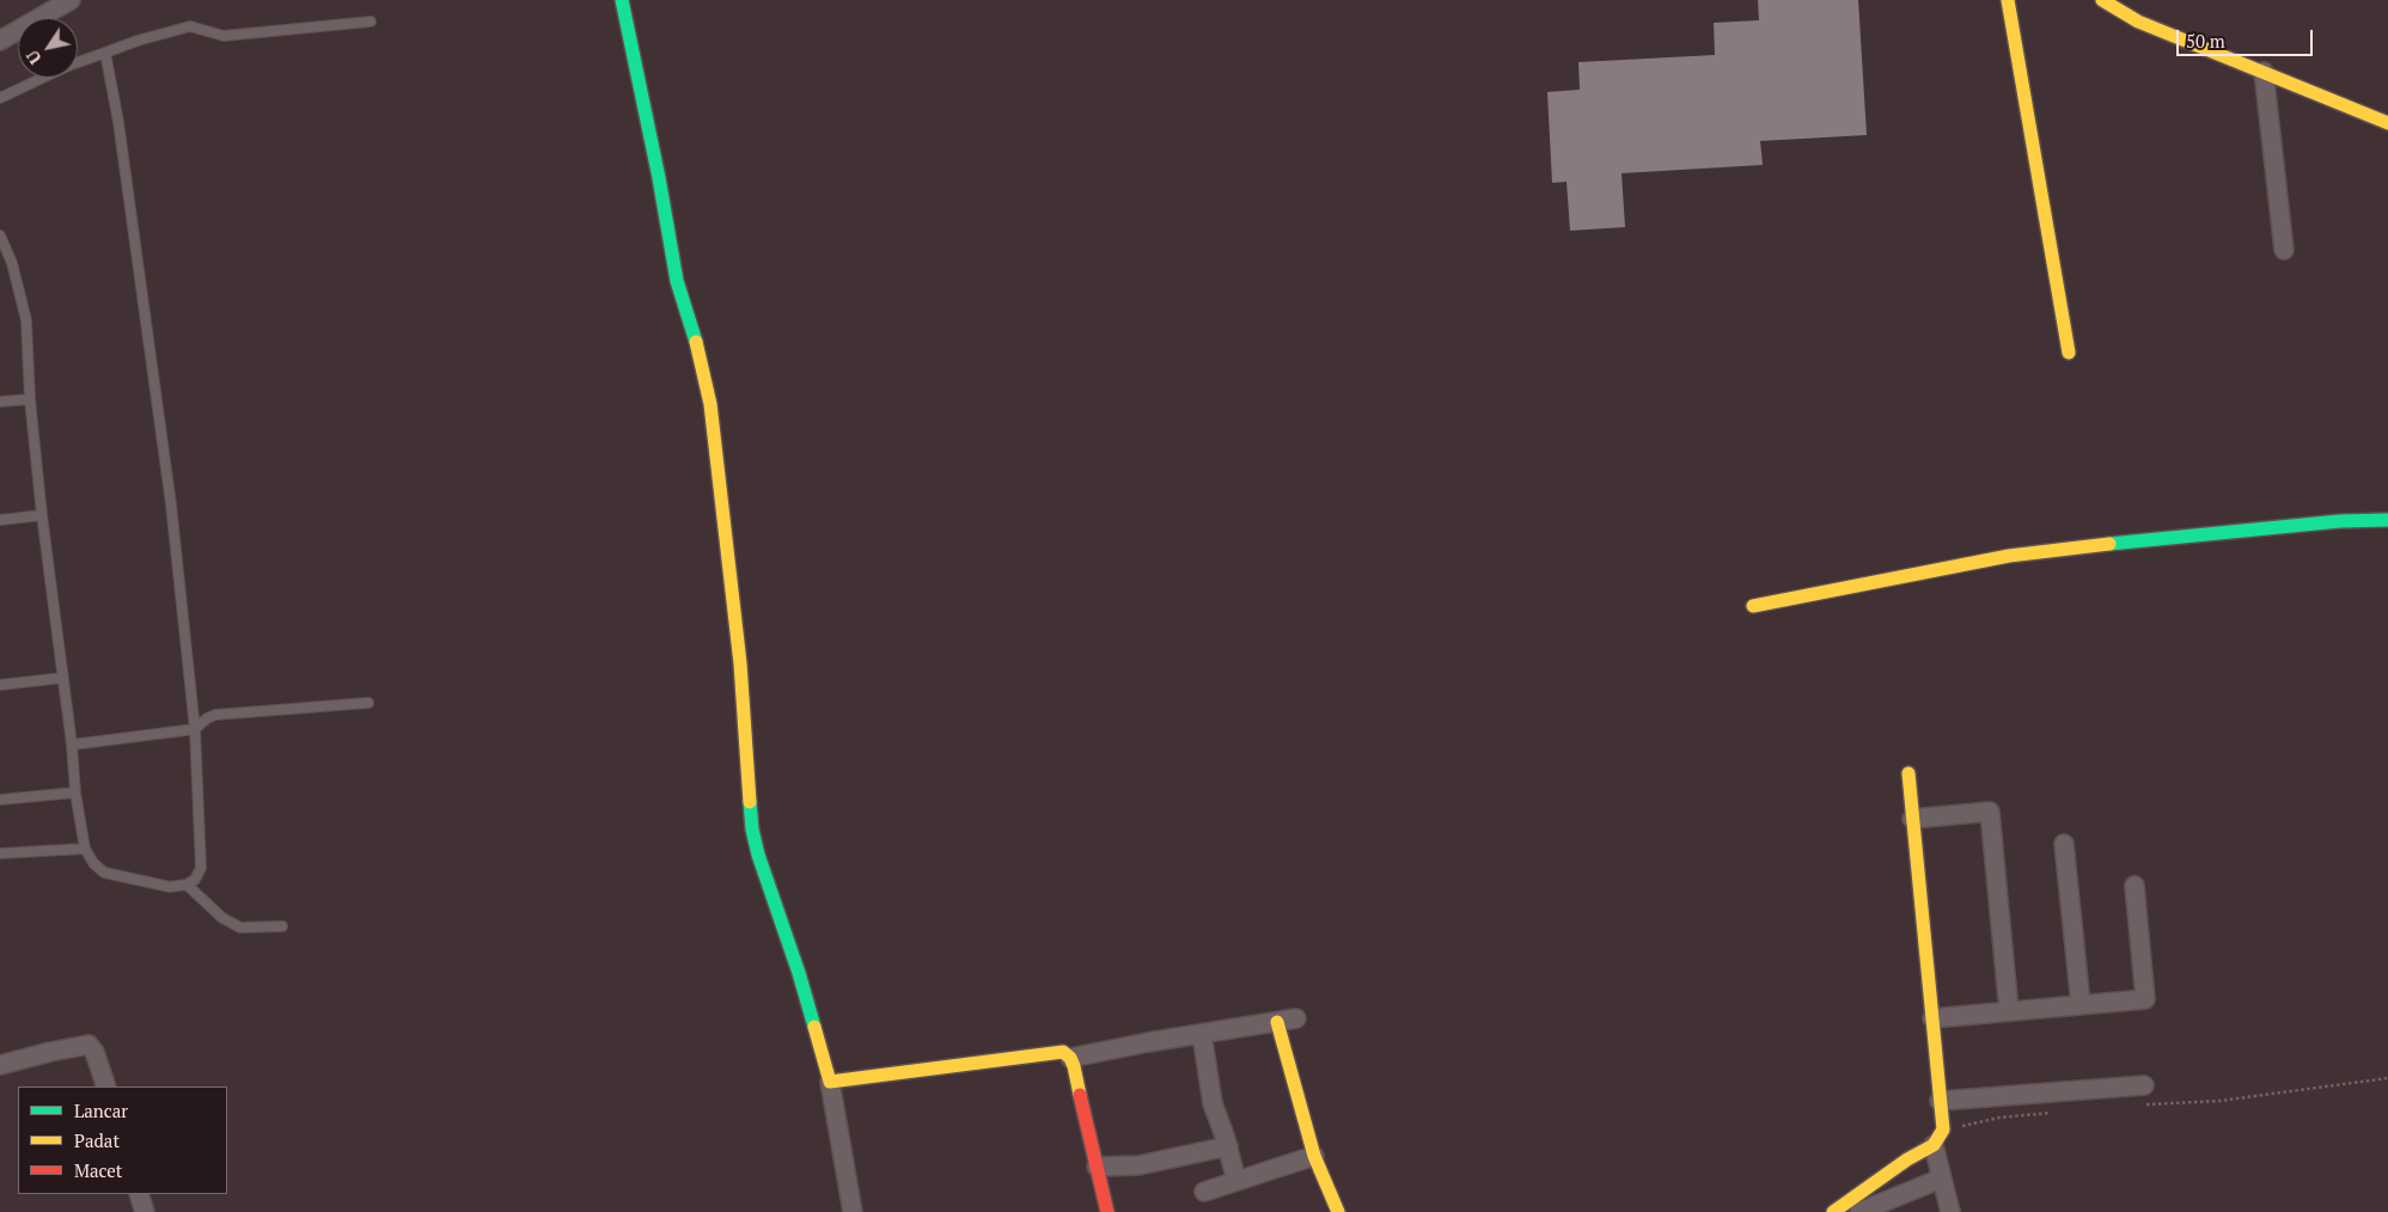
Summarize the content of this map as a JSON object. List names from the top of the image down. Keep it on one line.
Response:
{"legend":["Lancar","Padat","Macet"],"scale_bar":"50 m","north":"bottom left"}
